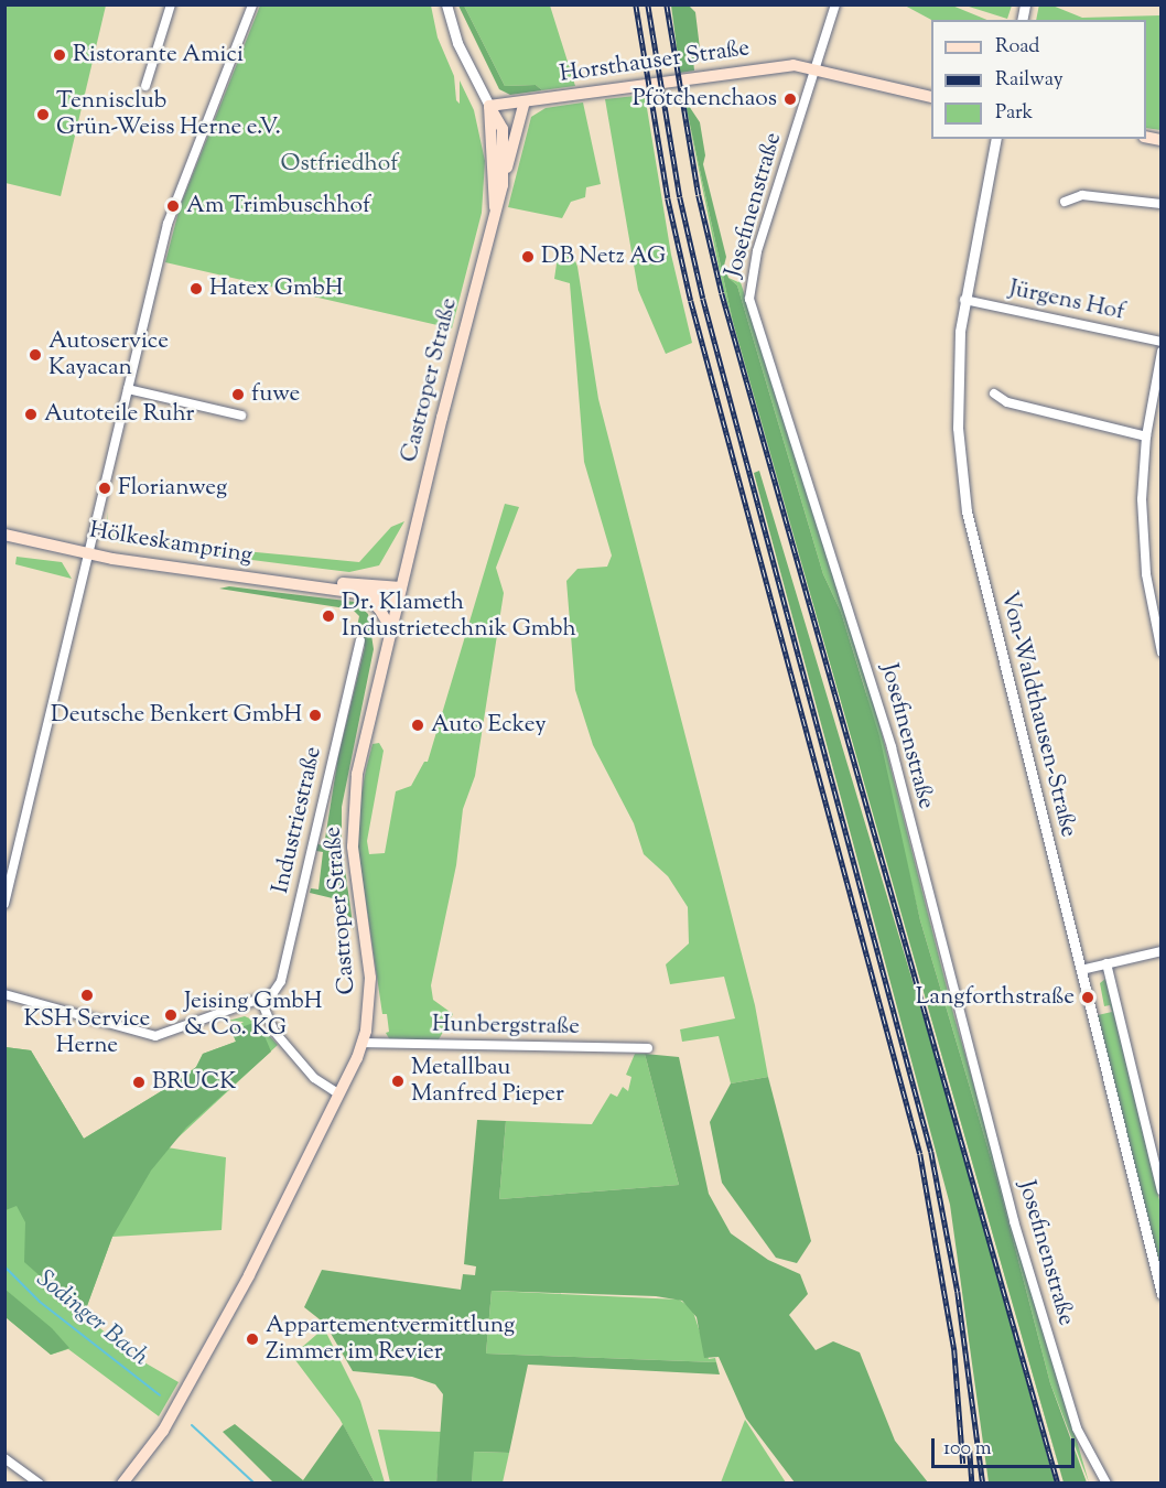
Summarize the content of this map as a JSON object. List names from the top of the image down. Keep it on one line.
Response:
{"streets":{"main road":["Horsthauser Straße","Castroper Straße","Hölkeskampring"],"street":["Josefinenstraße","Jürgens Hof","Von-Waldthausen-Straße","Industriestraße","Hunbergstraße"]},"crossings":[["Horsthauser Straße","Josefinenstraße"],["Horsthauser Straße","Castroper Straße"],["Jürgens Hof","Von-Waldthausen-Straße"],["Castroper Straße","Hölkeskampring"],["Castroper Straße","Hunbergstraße"]],"water":["Sodinger Bach"],"parks":["Ostfriedhof"],"places":["Ristorante Amici","Pfötchenchaos","Tennisclub Grün-Weiss Herne e.V.","Am Trimbuschhof","DB Netz AG","Hatex GmbH","Autoservice Kayacan","fuwe","Autoteile Ruhr","Florianweg","Dr. Klameth Industrietechnik Gmbh","Deutsche Benkert GmbH","Auto Eckey","KSH Service Herne","Langforthstraße","Jeising GmbH & Co. KG","Metallbau Manfred Pieper","BRUCK","Appartementvermittlung Zimmer im Revier"],"legend":["Road","Railway","Park"],"scale_bar":"100 m"}
